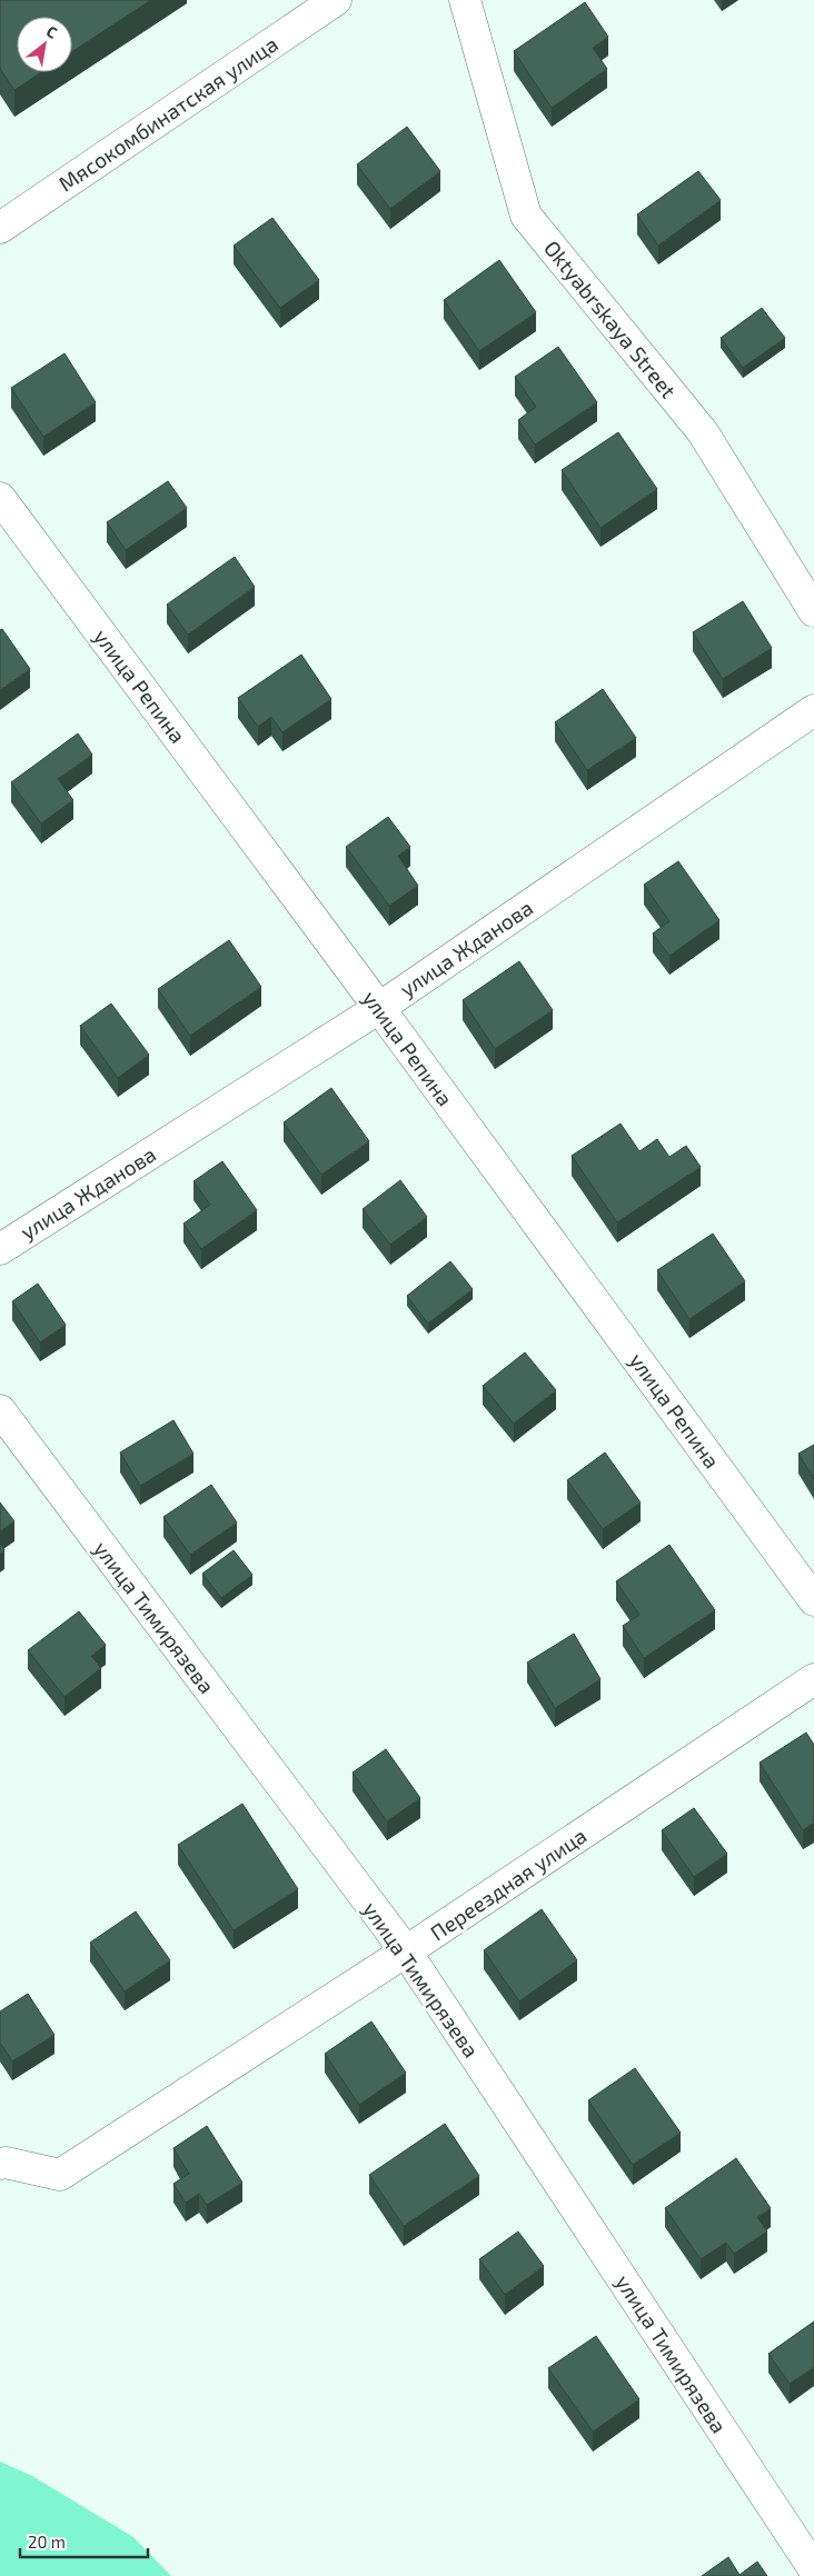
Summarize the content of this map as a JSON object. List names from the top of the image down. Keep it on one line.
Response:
{"streets":{"street":["Мясокомбинатская улица","Oktyabrskaya Street","улица Репина","улица Жданова","улица Тимирязева","Переездная улица"]},"crossings":[["улица Репина","улица Жданова"],["улица Тимирязева","Переездная улица"]],"scale_bar":"20 m","north":"top right"}
